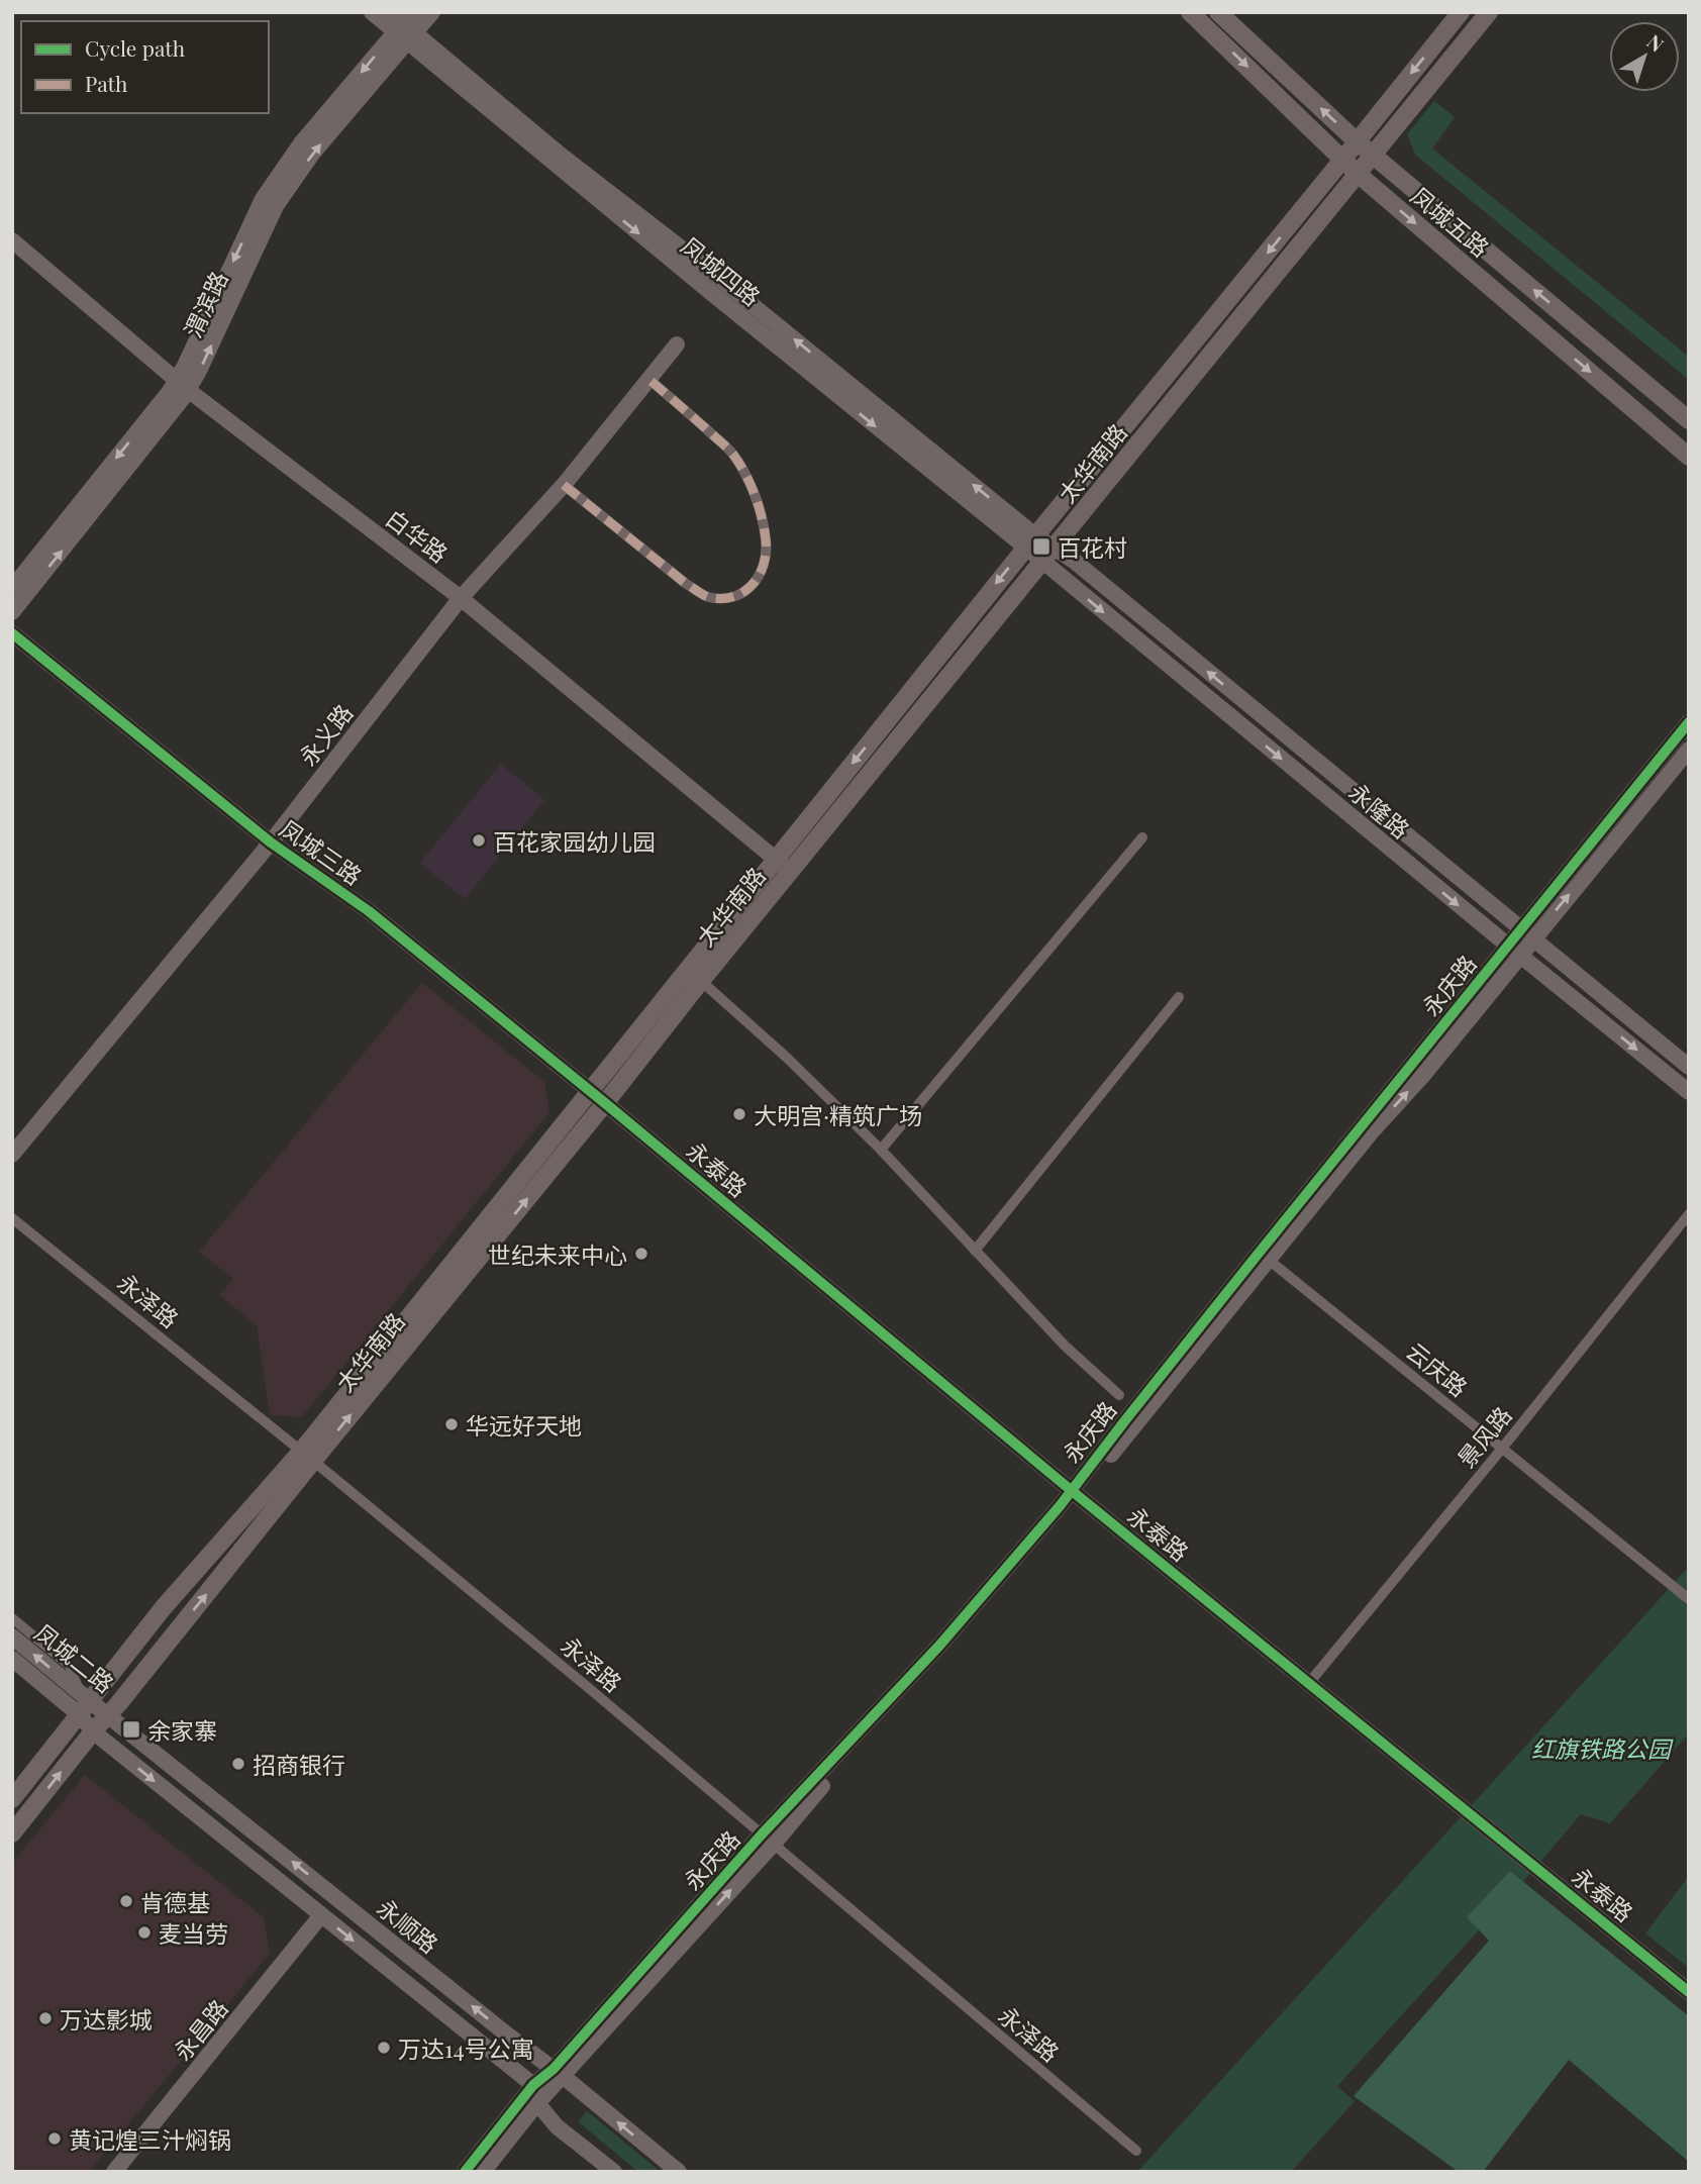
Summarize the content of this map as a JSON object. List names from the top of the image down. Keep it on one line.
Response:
{"streets":{"main road":["凤城五路","太华南路"],"street":["凤城四路","渭滨路","白华路","永义路","永隆路","凤城三路","永庆路","永泰路","永泽路","云庆路","景风路","凤城二路","永顺路","永昌路"]},"crossings":[["凤城五路","太华南路"],["凤城四路","渭滨路"],["凤城四路","太华南路"],["凤城四路","永隆路"],["渭滨路","白华路"],["太华南路","白华路"],["太华南路","永隆路"],["太华南路","凤城三路"],["太华南路","永泰路"],["太华南路","永泽路"],["太华南路","凤城二路"],["太华南路","永顺路"],["白华路","永义路"],["永义路","凤城三路"],["永隆路","永庆路"],["凤城三路","永泰路"],["永庆路","永泰路"],["永庆路","永泽路"],["永庆路","云庆路"],["永庆路","永顺路"],["永泰路","景风路"],["云庆路","景风路"],["凤城二路","永顺路"],["永顺路","永昌路"]],"parks":["红旗铁路公园"],"places":{"transit":["百花村","余家寨"],"other":["百花家园幼儿园","大明宫·精筑广场","世纪未来中心","华远好天地","招商银行","肯德基","麦当劳","万达影城","万达14号公寓","黄记煌三汁焖锅"]},"legend":["Cycle path","Path"],"north":"top right"}
